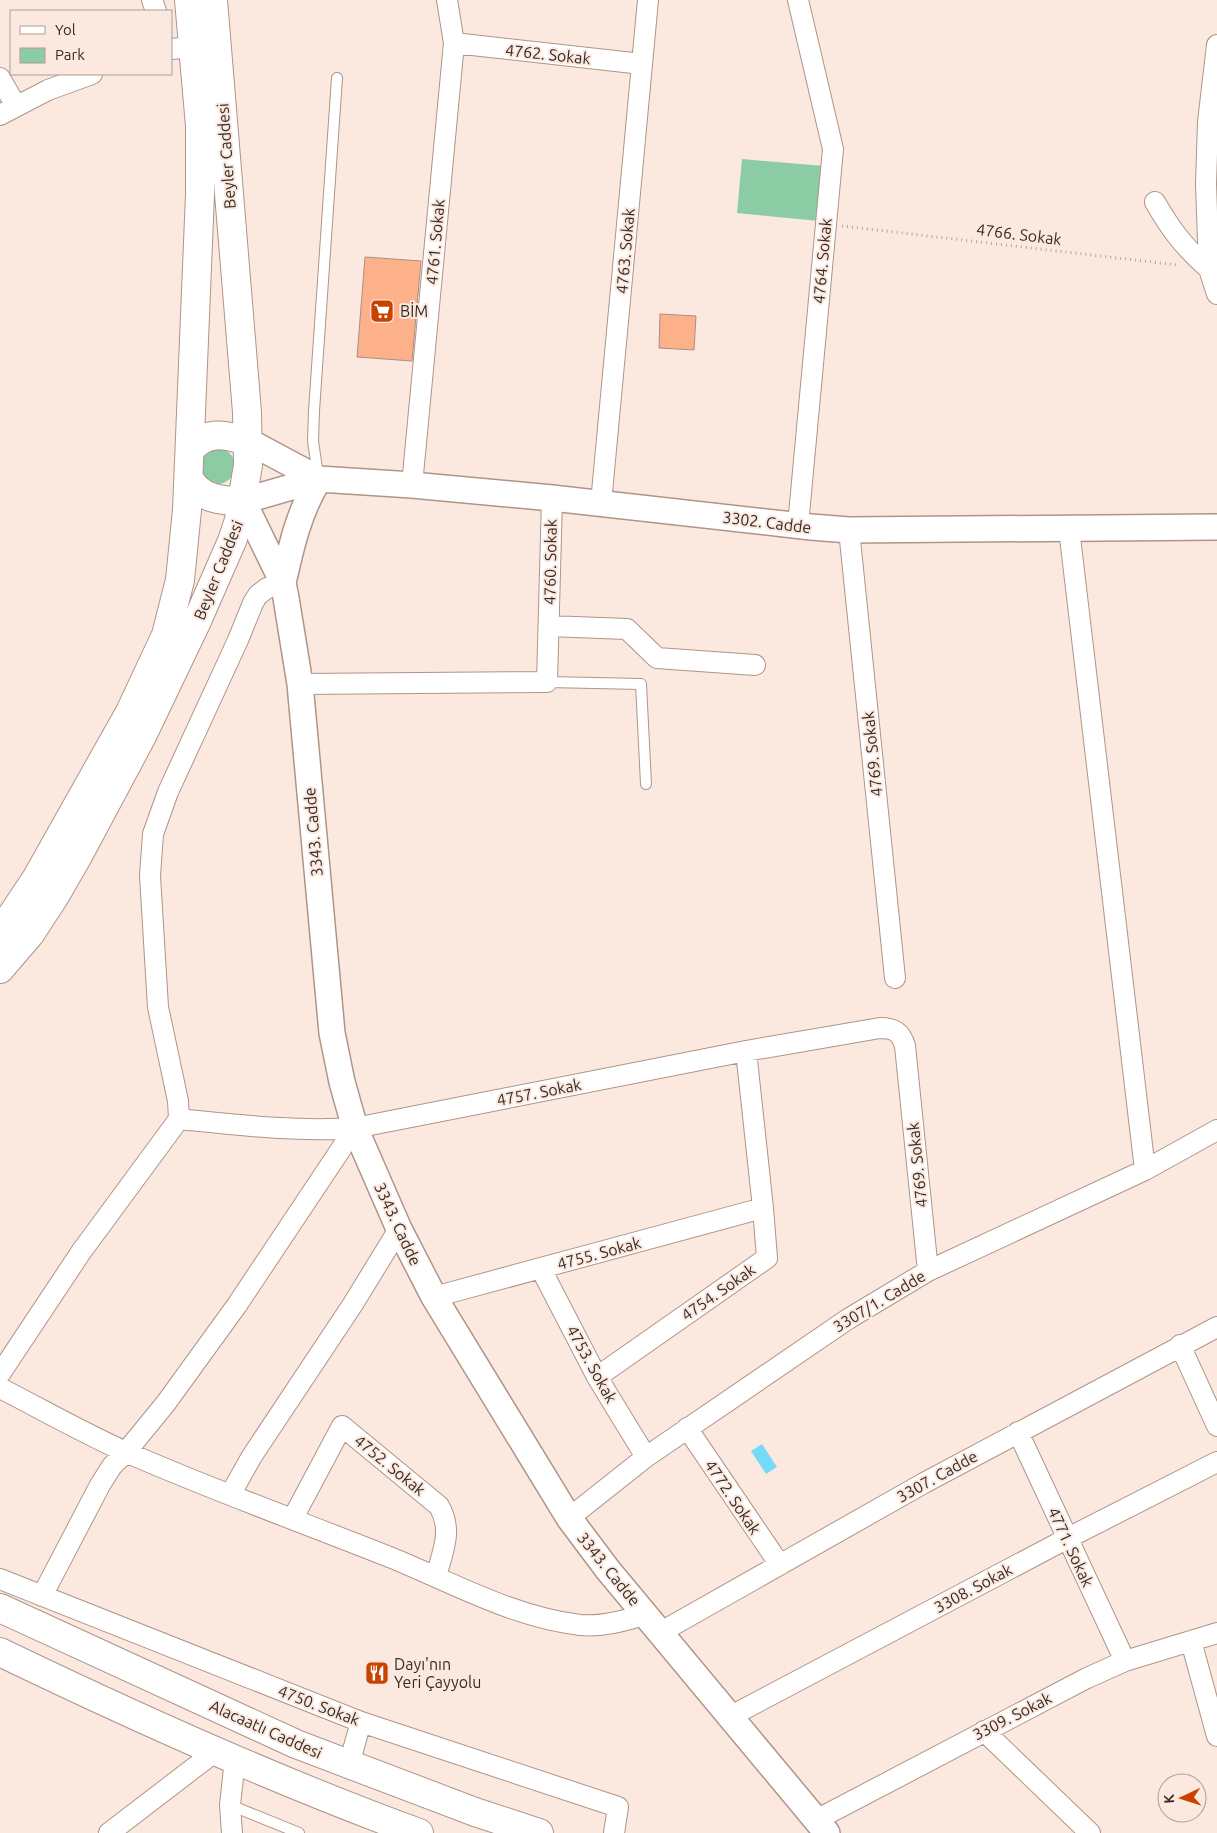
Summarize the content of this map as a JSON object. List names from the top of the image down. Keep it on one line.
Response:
{"streets":{"main road":["Beyler Caddesi","Alacaatlı Caddesi"],"street":["4762. Sokak","4761. Sokak","4763. Sokak","4764. Sokak","3302. Cadde","4760. Sokak","4769. Sokak","3343. Cadde","4757. Sokak","4755. Sokak","4754. Sokak","3307/1. Cadde","4753. Sokak","4752. Sokak","3307. Cadde","4772. Sokak","4771. Sokak","3308. Sokak","4750. Sokak","3309. Sokak"],"path":["4766. Sokak"]},"crossings":[["4762. Sokak","4761. Sokak"],["4762. Sokak","4763. Sokak"],["Beyler Caddesi","3302. Cadde"],["Beyler Caddesi","3343. Cadde"],["4766. Sokak","4764. Sokak"],["4761. Sokak","3302. Cadde"],["4763. Sokak","3302. Cadde"],["4764. Sokak","3302. Cadde"],["3302. Cadde","4760. Sokak"],["3302. Cadde","4769. Sokak"],["3302. Cadde","3343. Cadde"],["4769. Sokak","4757. Sokak"],["4769. Sokak","3307/1. Cadde"],["3343. Cadde","4757. Sokak"],["3343. Cadde","4755. Sokak"],["3343. Cadde","3307/1. Cadde"],["3343. Cadde","3307. Cadde"],["3343. Cadde","3308. Sokak"],["3343. Cadde","3309. Sokak"],["4757. Sokak","4754. Sokak"],["4755. Sokak","4754. Sokak"],["4755. Sokak","4753. Sokak"],["4754. Sokak","4753. Sokak"],["3307/1. Cadde","4753. Sokak"],["3307/1. Cadde","4772. Sokak"],["4752. Sokak","3307. Cadde"],["3307. Cadde","4772. Sokak"],["3307. Cadde","4771. Sokak"],["4771. Sokak","3308. Sokak"],["4771. Sokak","3309. Sokak"]],"places":{"supermarket":["BİM"],"restaurant":["Dayı'nın Yeri Çayyolu"]},"legend":["Yol","Park"],"north":"left"}
